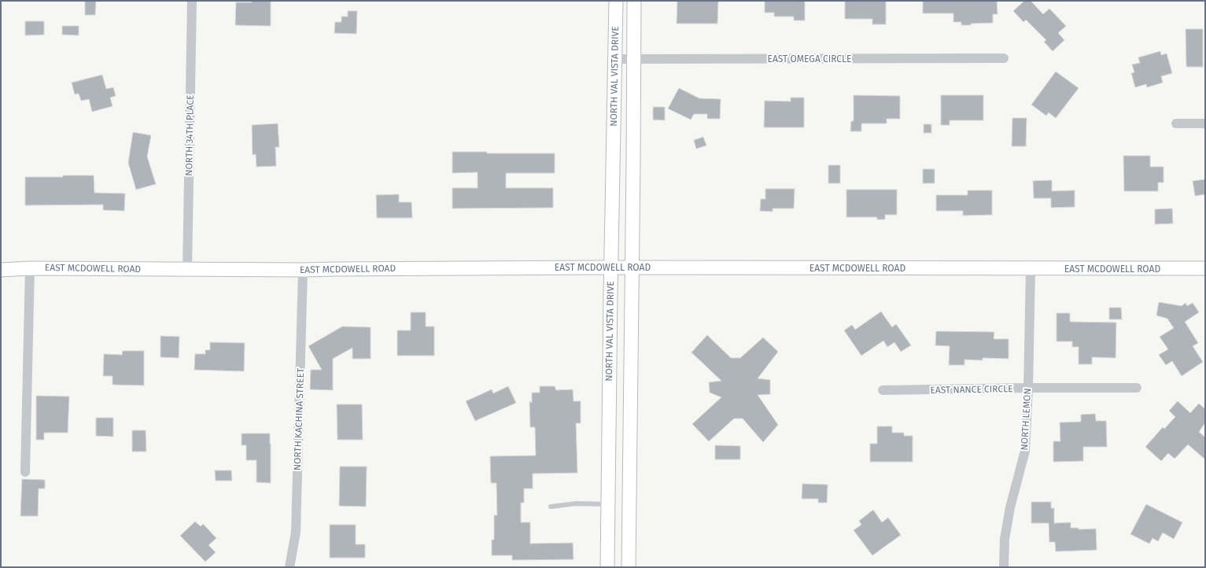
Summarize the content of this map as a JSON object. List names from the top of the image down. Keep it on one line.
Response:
{"streets":{"main road":["NORTH VAL VISTA DRIVE","EAST MCDOWELL ROAD"],"street":["EAST OMEGA CIRCLE","NORTH 34TH PLACE","EAST NANCE CIRCLE","NORTH KACHINA STREET","NORTH LEMON"]},"crossings":[["EAST OMEGA CIRCLE","NORTH VAL VISTA DRIVE"],["NORTH VAL VISTA DRIVE","EAST MCDOWELL ROAD"],["NORTH 34TH PLACE","EAST MCDOWELL ROAD"],["EAST MCDOWELL ROAD","NORTH KACHINA STREET"],["EAST MCDOWELL ROAD","NORTH LEMON"],["EAST NANCE CIRCLE","NORTH LEMON"]]}
